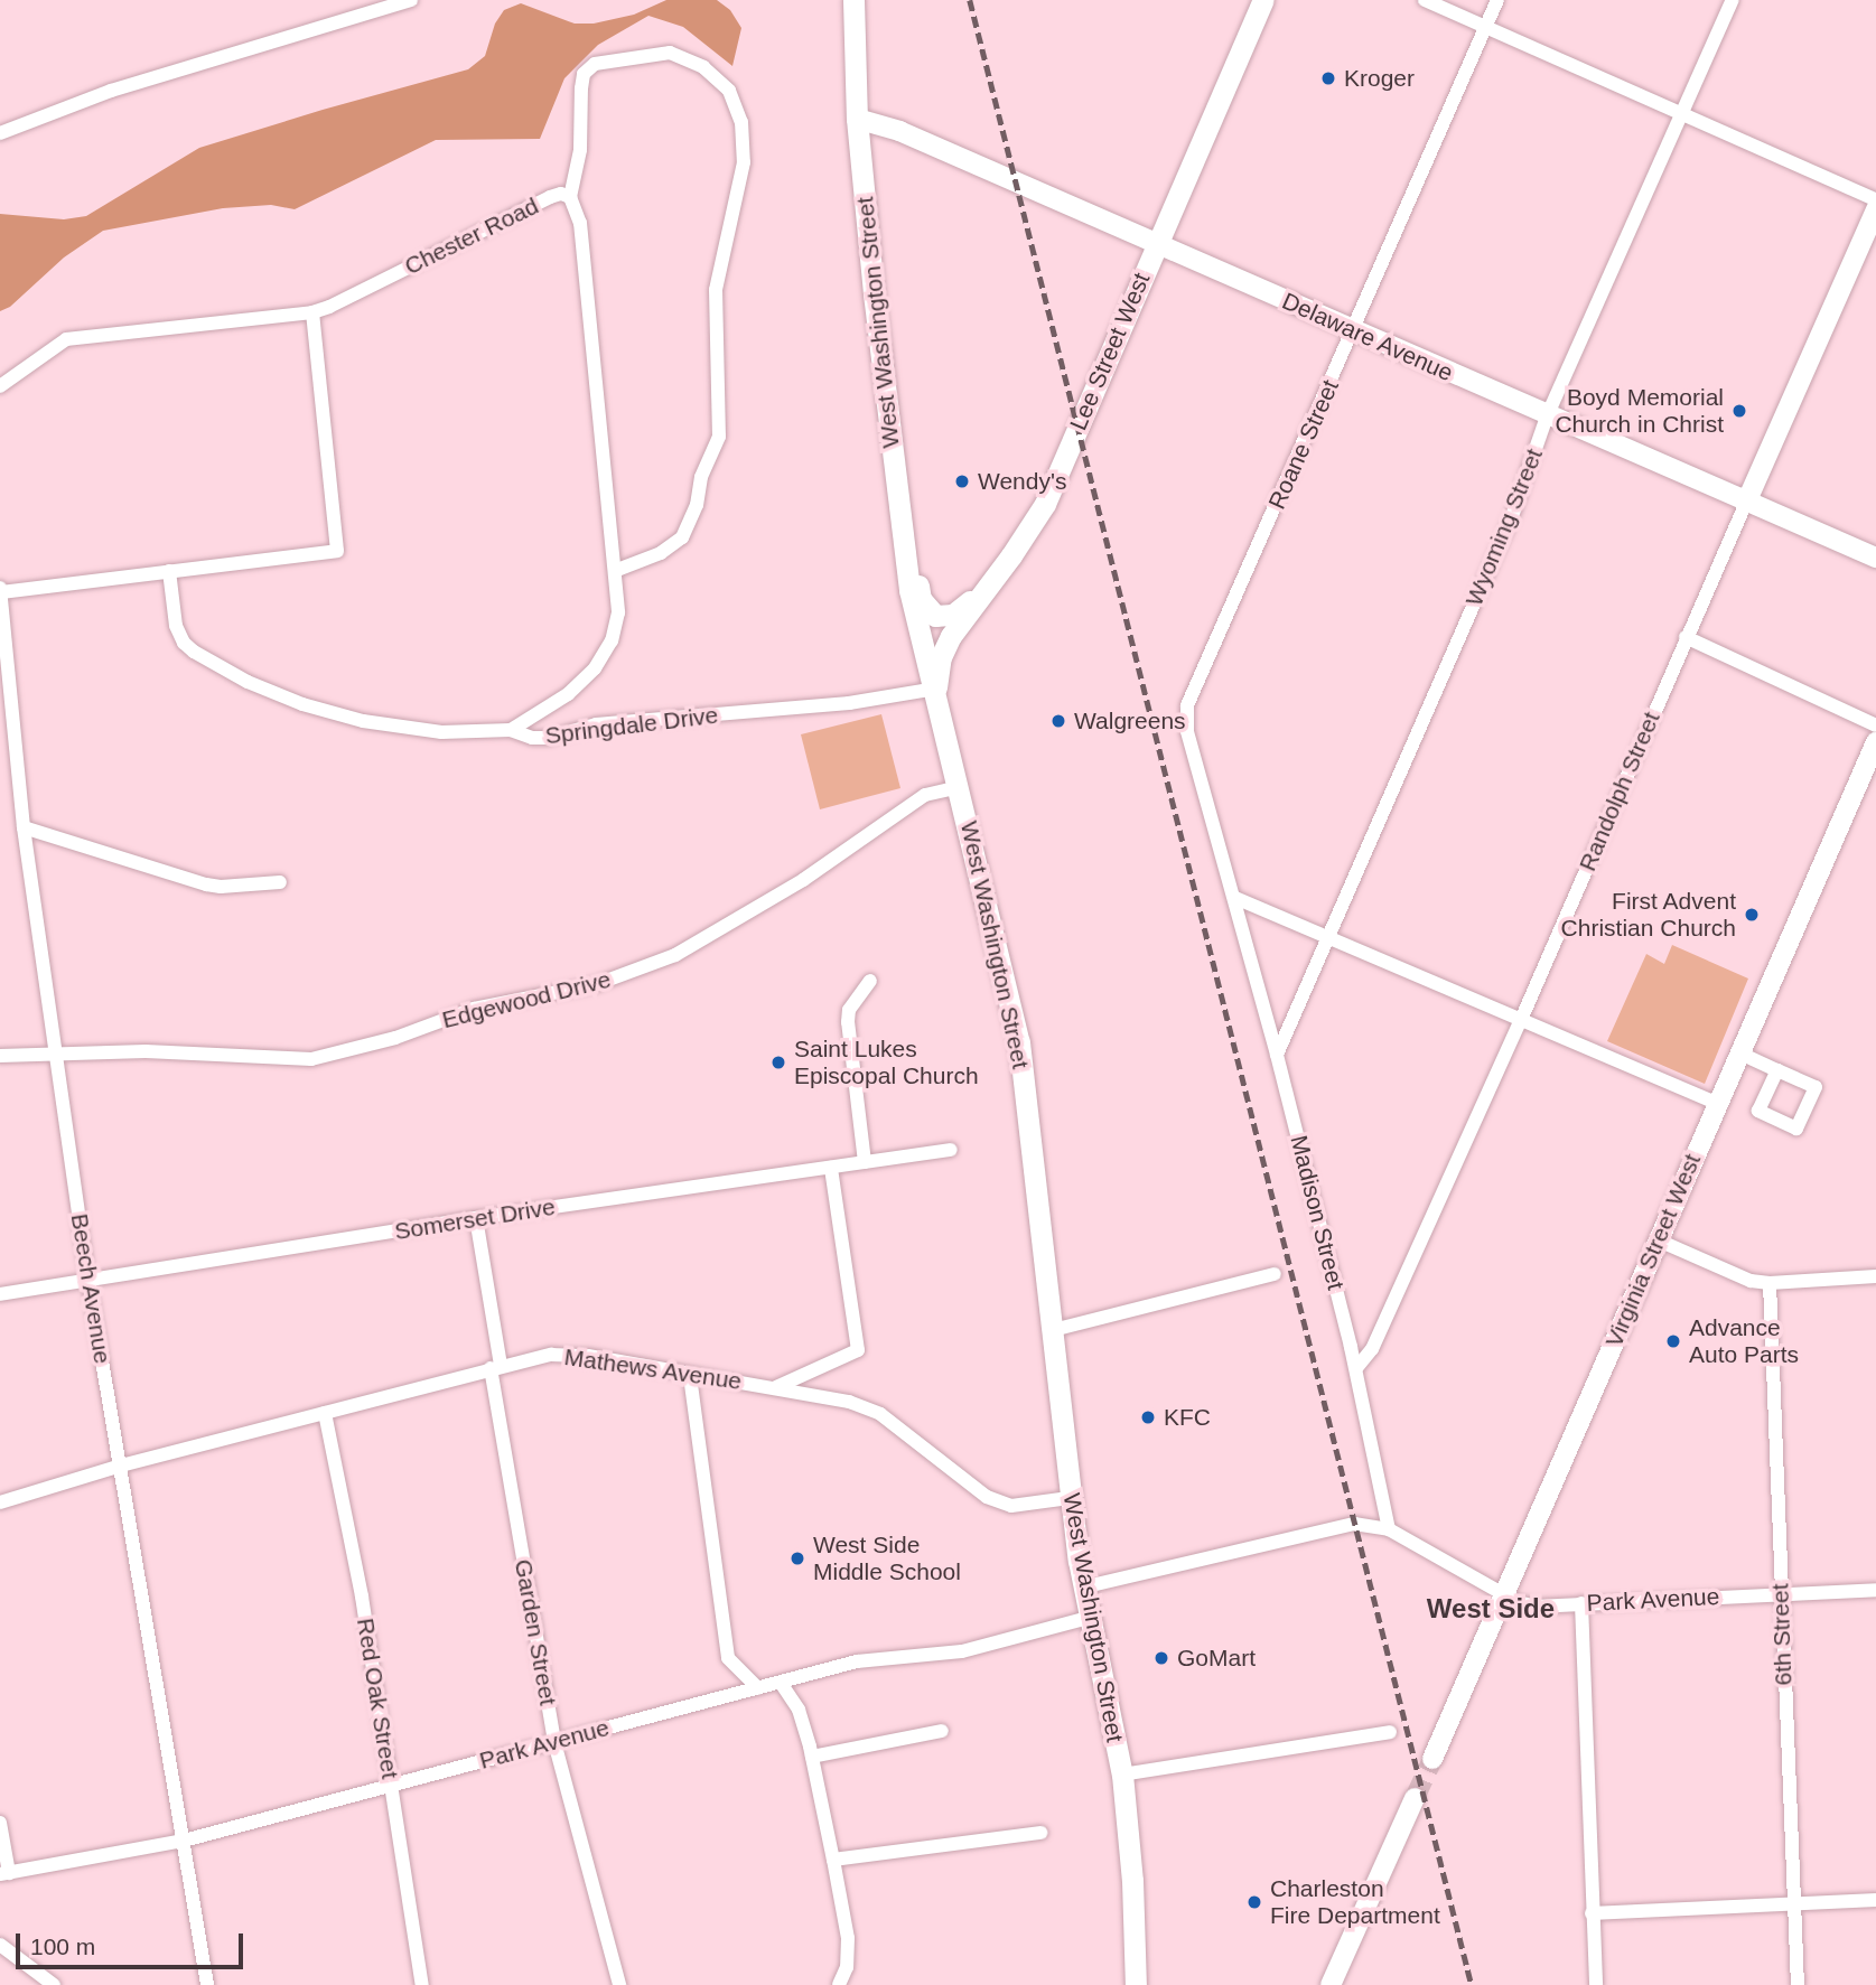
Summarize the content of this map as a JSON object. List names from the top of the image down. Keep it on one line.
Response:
{"streets":{"main road":["West Washington Street","Delaware Avenue","Lee Street West","Randolph Street","Virginia Street West"],"street":["Chester Road","Roane Street","Wyoming Street","Springdale Drive","Edgewood Drive","Madison Street","Somerset Drive","Beech Avenue","Mathews Avenue","Park Avenue","Garden Street","6th Street","Red Oak Street"]},"crossings":[["Chester Road","Springdale Drive"],["West Washington Street","Delaware Avenue"],["West Washington Street","Lee Street West"],["West Washington Street","Springdale Drive"],["West Washington Street","Edgewood Drive"],["West Washington Street","Mathews Avenue"],["West Washington Street","Park Avenue"],["Delaware Avenue","Lee Street West"],["Delaware Avenue","Roane Street"],["Delaware Avenue","Wyoming Street"],["Delaware Avenue","Randolph Street"],["Lee Street West","Springdale Drive"],["Roane Street","Madison Street"],["Wyoming Street","Madison Street"],["Randolph Street","Madison Street"],["Edgewood Drive","Beech Avenue"],["Madison Street","Park Avenue"],["Somerset Drive","Beech Avenue"],["Somerset Drive","Garden Street"],["Virginia Street West","Park Avenue"],["Beech Avenue","Mathews Avenue"],["Beech Avenue","Park Avenue"],["Mathews Avenue","Garden Street"],["Mathews Avenue","Red Oak Street"],["Park Avenue","Garden Street"],["Park Avenue","6th Street"],["Park Avenue","Red Oak Street"]],"districts":["West Side"],"places":["Kroger","Boyd Memorial Church in Christ","Wendy's","Walgreens","First Advent Christian Church","Saint Lukes Episcopal Church","Advance Auto Parts","KFC","West Side Middle School","GoMart","Charleston Fire Department"],"scale_bar":"100 m"}
